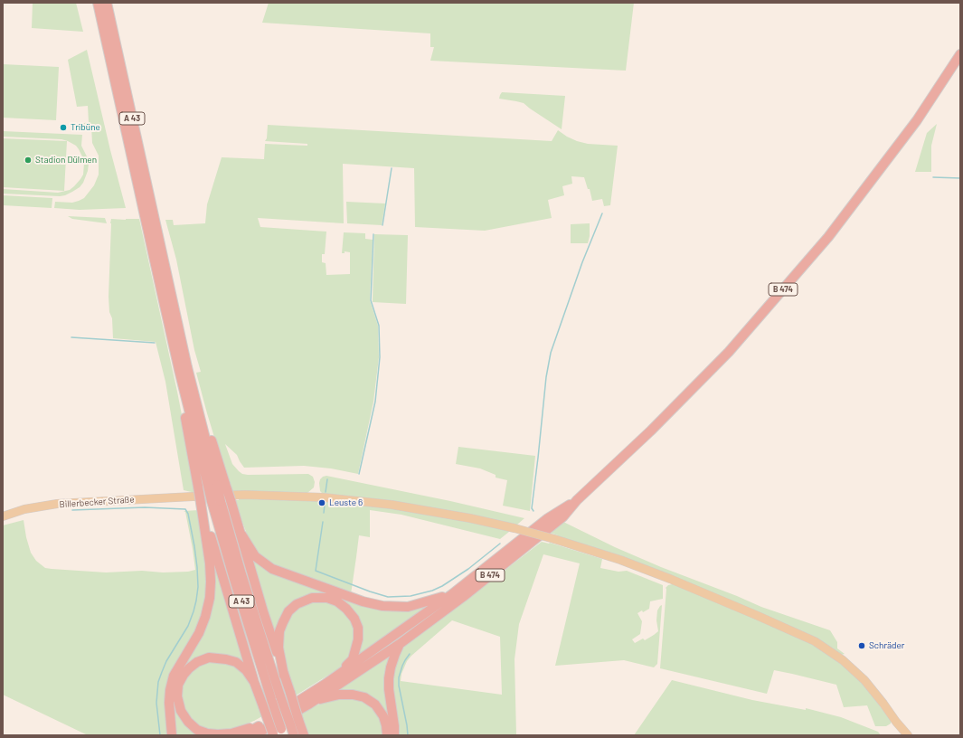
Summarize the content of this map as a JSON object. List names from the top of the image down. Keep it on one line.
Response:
{"streets":{"highway":["A 43","B 474"],"main road":["Billerbecker Straße"]},"places":["Tribüne","Stadion Dülmen","Leuste 6","Schräder"]}
